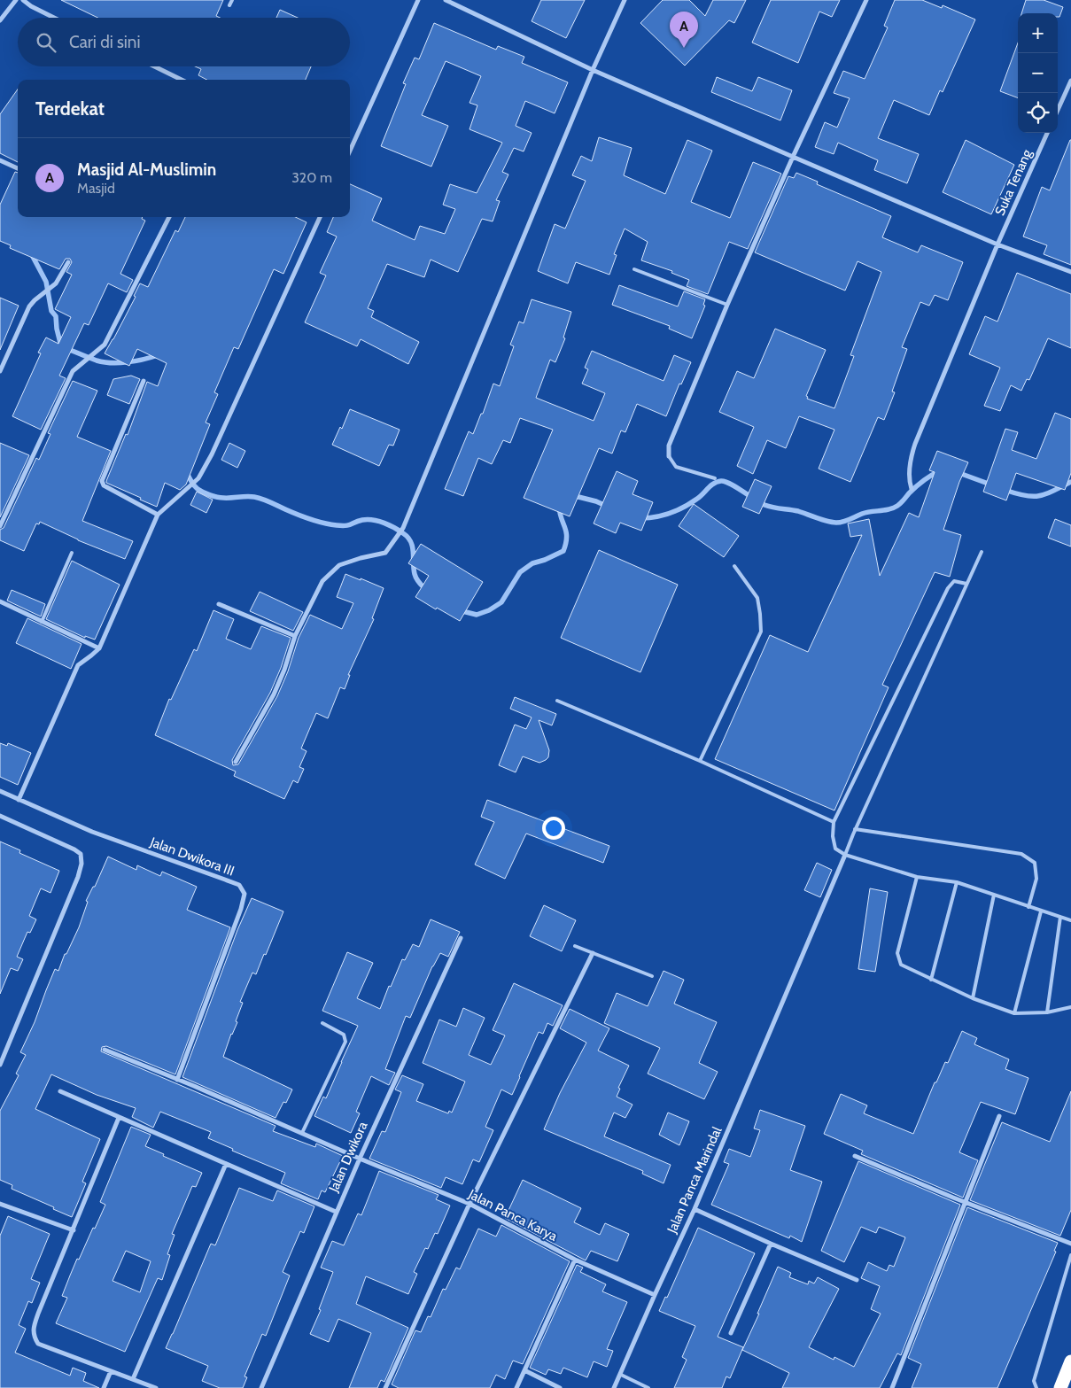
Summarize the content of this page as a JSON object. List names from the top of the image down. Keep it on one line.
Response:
{"streets":{"street":["Suka Tenang","Jalan Dwikora III","Jalan Dwikora","Jalan Panca Marindal","Jalan Panca Karya"]},"crossings":[["Jalan Dwikora","Jalan Panca Karya"],["Jalan Panca Marindal","Jalan Panca Karya"]],"page":{"pins":"A","map_buttons":["+","−"],"search":"Cari di sini","heading":"Terdekat","list":[{"mark":"A","name":"Masjid Al-Muslimin","note":"Masjid","value":"320 m"}]}}
